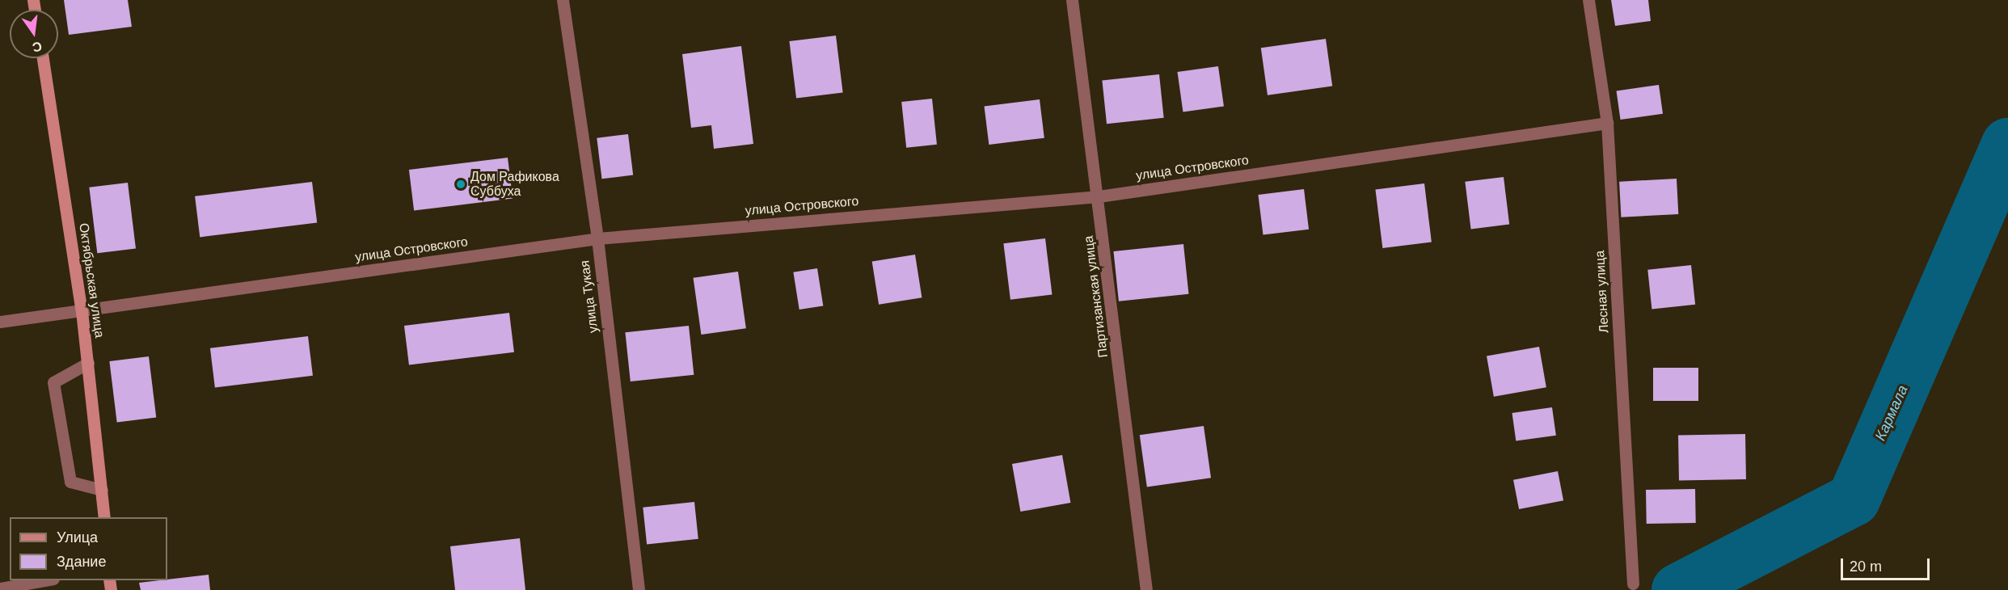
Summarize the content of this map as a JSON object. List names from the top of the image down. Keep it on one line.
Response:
{"streets":{"main road":["Октябрьская улица"],"street":["улица Островского","Лесная улица","улица Тукая","Партизанская улица"]},"crossings":[["улица Островского","Октябрьская улица"],["улица Островского","Лесная улица"],["улица Островского","улица Тукая"],["улица Островского","Партизанская улица"]],"water":["Кармала"],"places":["Дом Рафикова Суббуха"],"legend":["Улица","Здание"],"scale_bar":"20 m","north":"bottom"}
